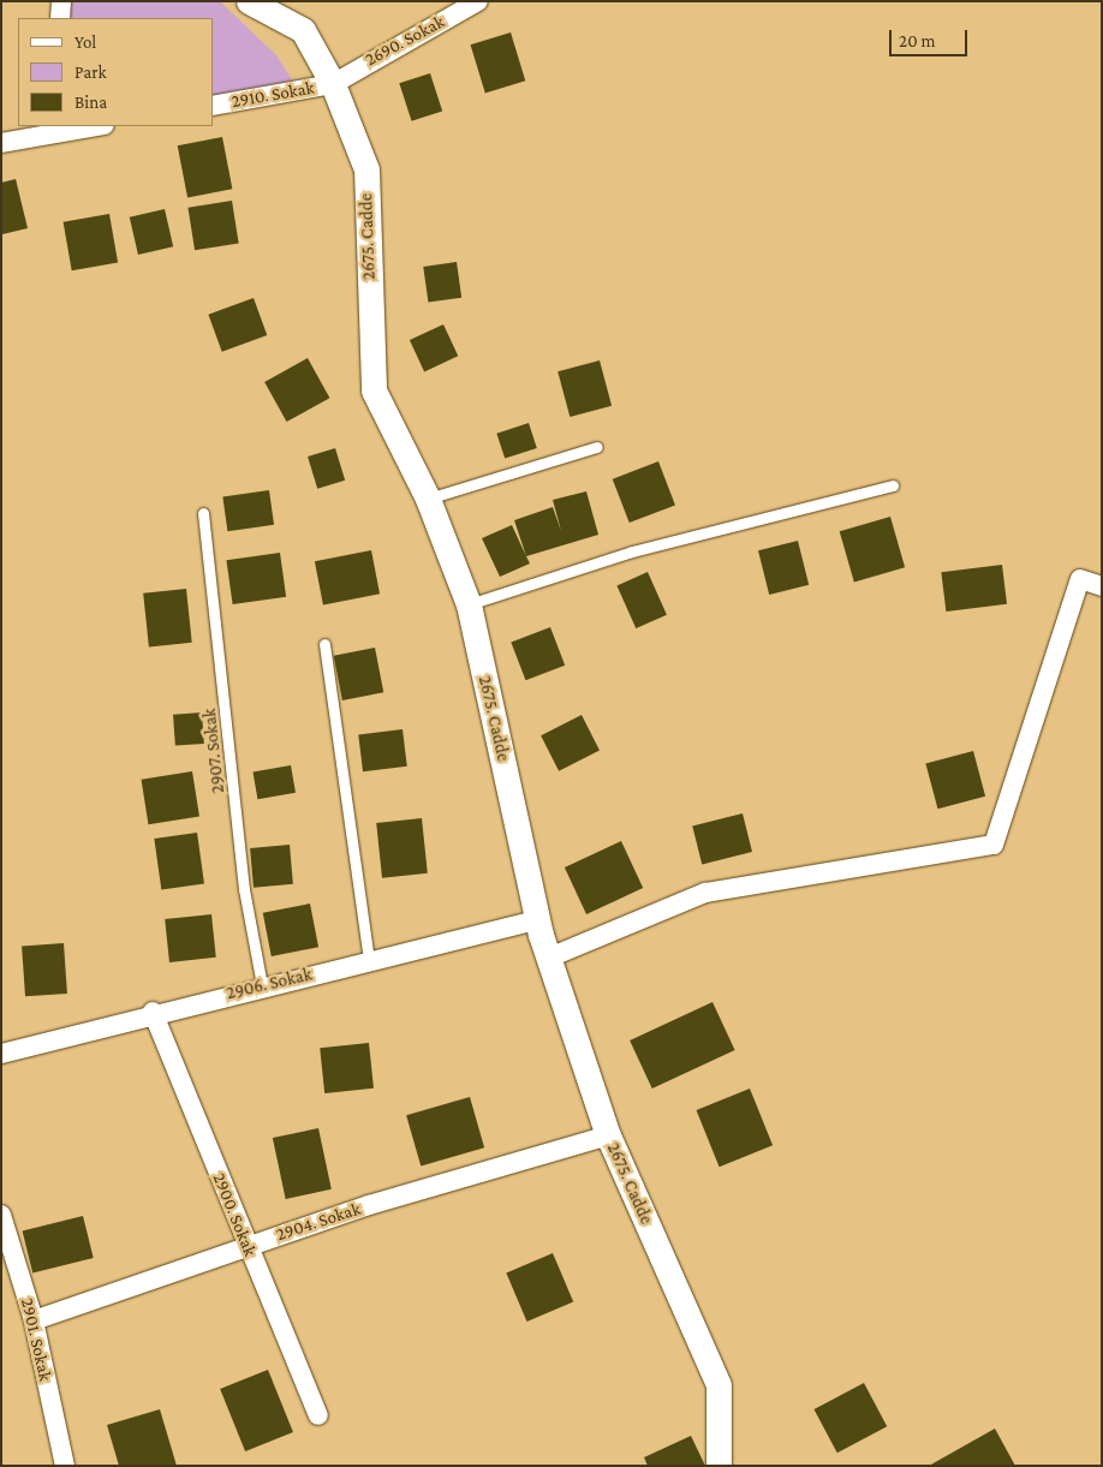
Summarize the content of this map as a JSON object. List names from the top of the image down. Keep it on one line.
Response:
{"streets":{"street":["2690. Sokak","2910. Sokak","2675. Cadde","2906. Sokak","2900. Sokak","2904. Sokak","2901. Sokak"],"lane":["2907. Sokak"]},"crossings":[["2690. Sokak","2910. Sokak"],["2690. Sokak","2675. Cadde"],["2910. Sokak","2675. Cadde"],["2675. Cadde","2906. Sokak"],["2675. Cadde","2904. Sokak"],["2907. Sokak","2906. Sokak"],["2906. Sokak","2900. Sokak"],["2900. Sokak","2904. Sokak"],["2904. Sokak","2901. Sokak"]],"legend":["Yol","Park","Bina"],"scale_bar":"20 m"}
